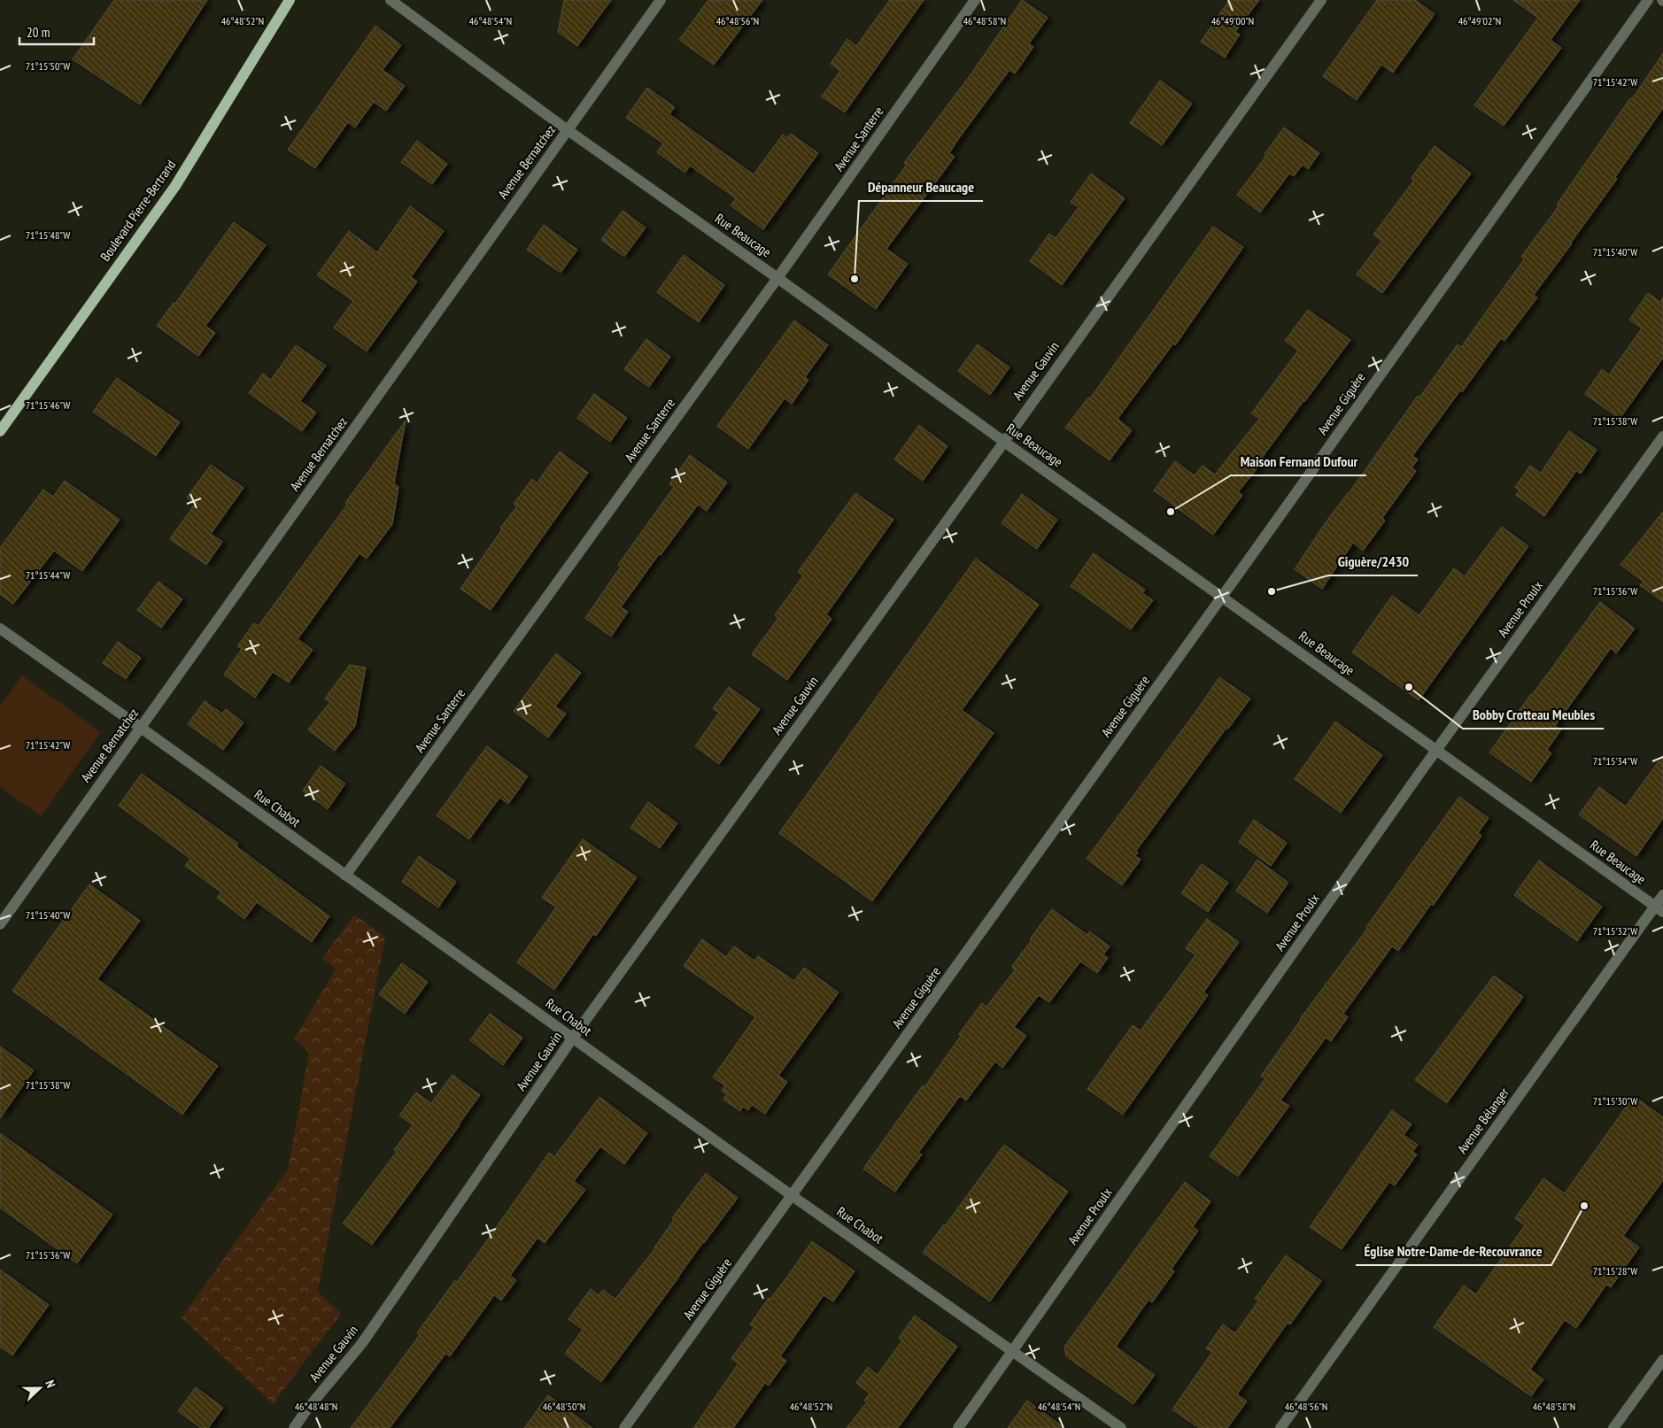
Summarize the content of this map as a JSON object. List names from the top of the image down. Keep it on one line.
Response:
{"streets":{"main road":["Boulevard Pierre-Bertrand"],"street":["Avenue Santerre","Avenue Bernatchez","Rue Beaucage","Avenue Gauvin","Avenue Giguère","Avenue Proulx","Rue Chabot","Avenue Bélanger"]},"crossings":[["Avenue Santerre","Rue Beaucage"],["Avenue Santerre","Rue Chabot"],["Avenue Bernatchez","Rue Beaucage"],["Avenue Bernatchez","Rue Chabot"],["Rue Beaucage","Avenue Gauvin"],["Rue Beaucage","Avenue Giguère"],["Rue Beaucage","Avenue Proulx"],["Rue Beaucage","Avenue Bélanger"],["Avenue Gauvin","Rue Chabot"],["Avenue Giguère","Rue Chabot"],["Avenue Proulx","Rue Chabot"]],"places":["Dépanneur Beaucage","Maison Fernand Dufour","Giguère/2430","Bobby Crotteau Meubles","Église Notre-Dame-de-Recouvrance"],"scale_bar":"20 m","north":"right","coordinates":["46°48'52\"N","46°48'54\"N","46°48'56\"N","46°48'58\"N","46°49'00\"N","46°49'02\"N","71°15'50\"W","71°15'42\"W","71°15'48\"W","71°15'40\"W","71°15'46\"W","71°15'38\"W","71°15'44\"W","71°15'36\"W","71°15'34\"W","71°15'32\"W","71°15'30\"W","71°15'28\"W","46°48'48\"N","46°48'50\"N"]}
